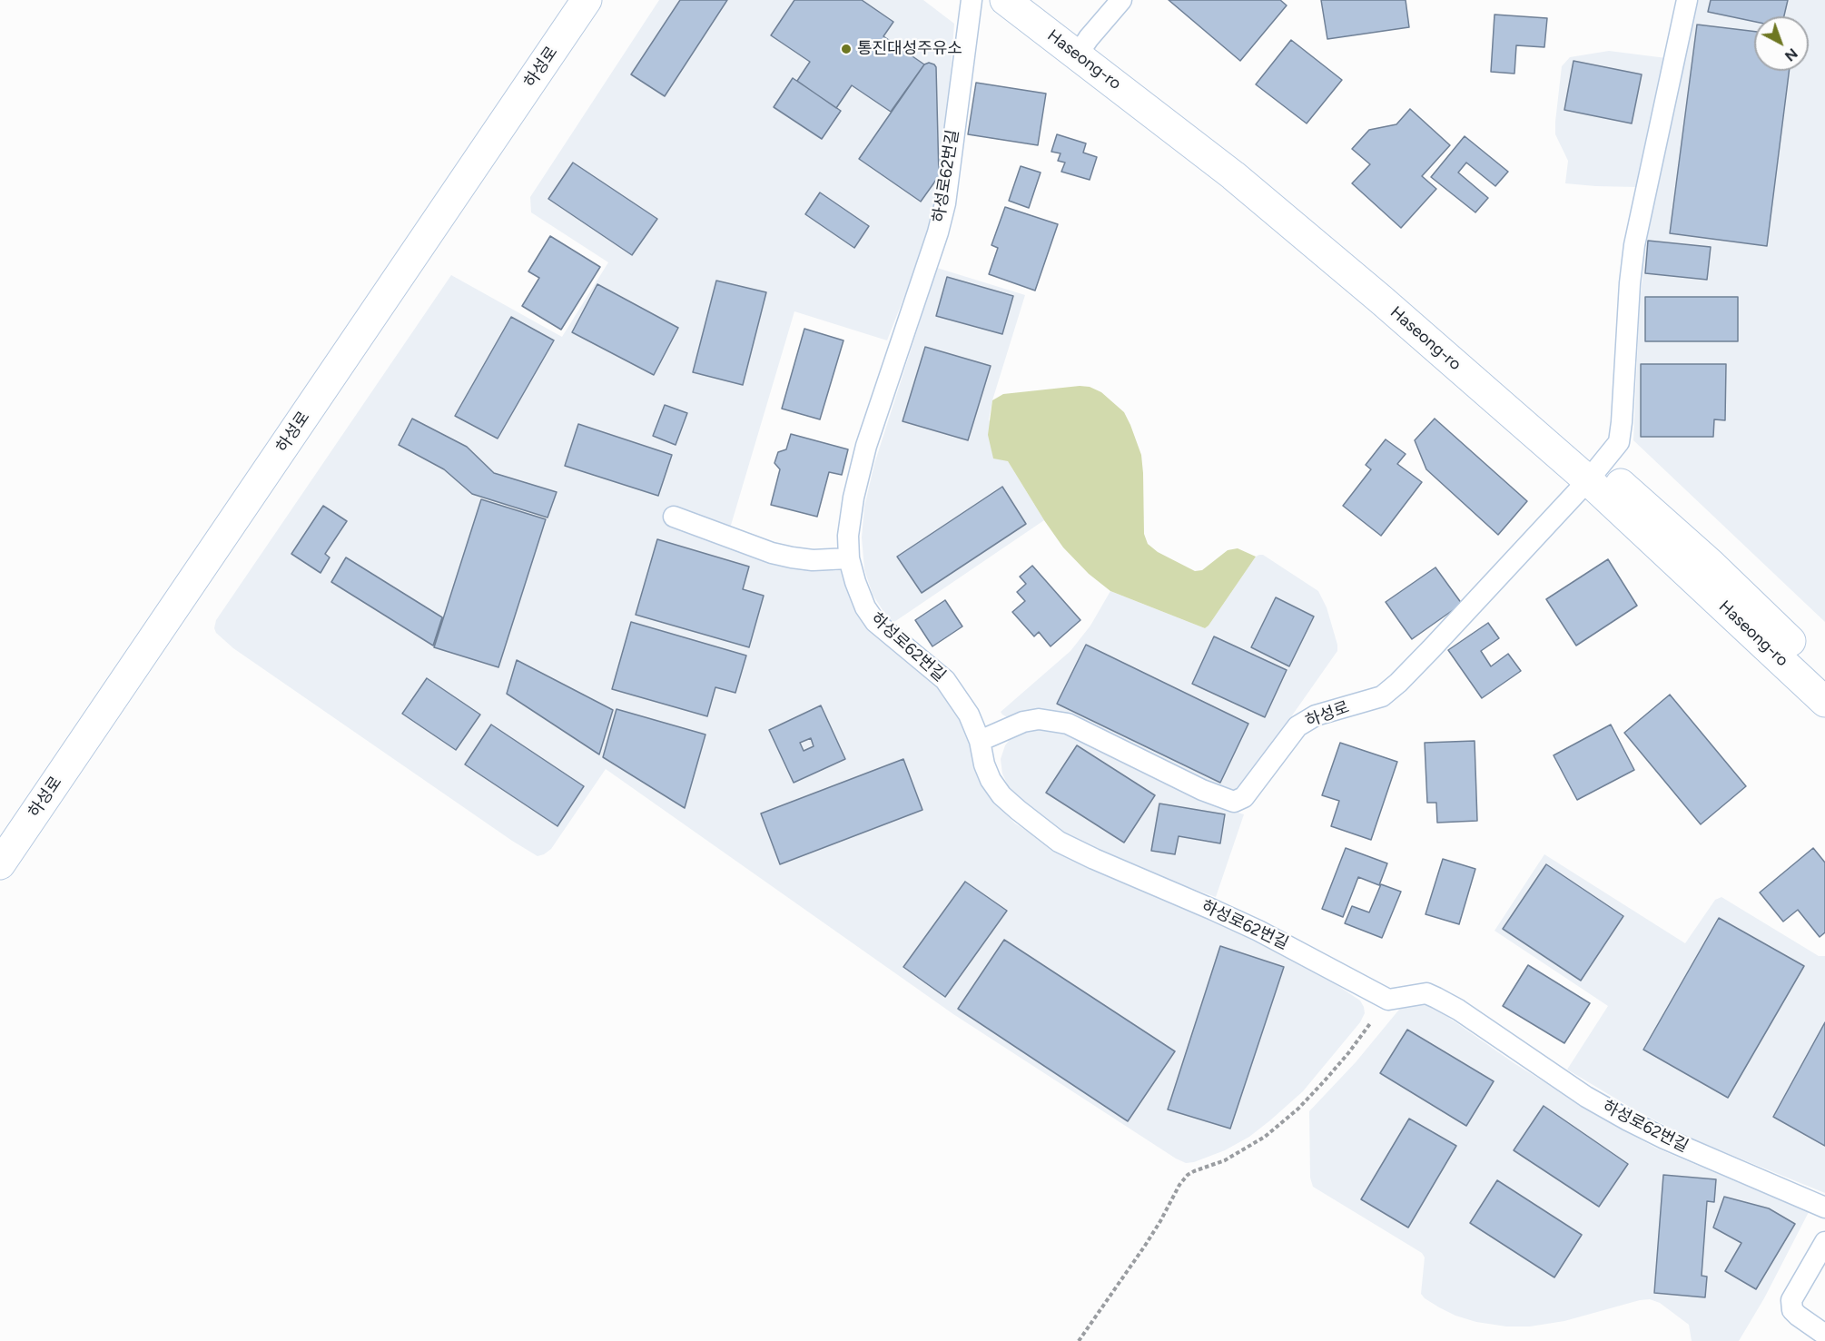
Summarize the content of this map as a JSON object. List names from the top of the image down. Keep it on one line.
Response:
{"streets":{"street":["Haseong-ro","하성로"],"lane":["하성로62번길"]},"crossings":[["Haseong-ro","하성로"],["하성로","하성로62번길"]],"places":["통진대성주유소"],"north":"bottom right"}
